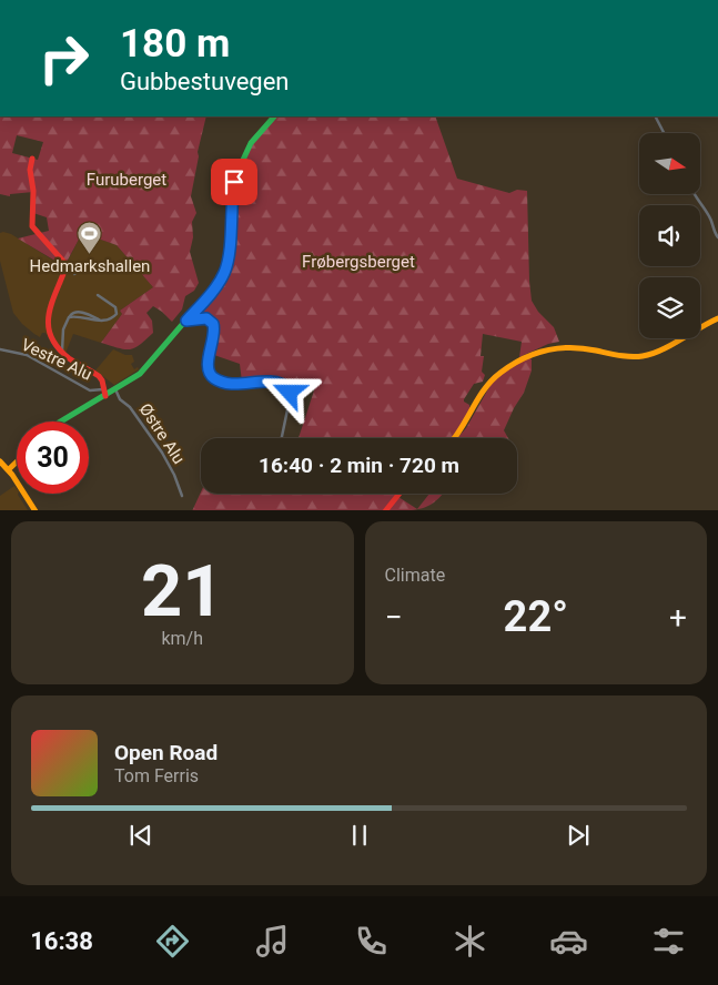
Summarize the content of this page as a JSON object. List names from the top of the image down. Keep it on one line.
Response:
{"streets":{"street":["Vestre Alu","Østre Alu"]},"parks":["Furuberget","Frøbergsberget"],"places":{"sports":["Hedmarkshallen"]},"north":"right","page":{"turn":["180 m","Gubbestuvegen"],"limit":"30","trip":"16:40 · 2 min · 720 m","tile":[["21","km/h"],"Climate"],"heat":["−","22°","+"],"song":["Open Road","Tom Ferris"],"tabs":"16:38"}}
